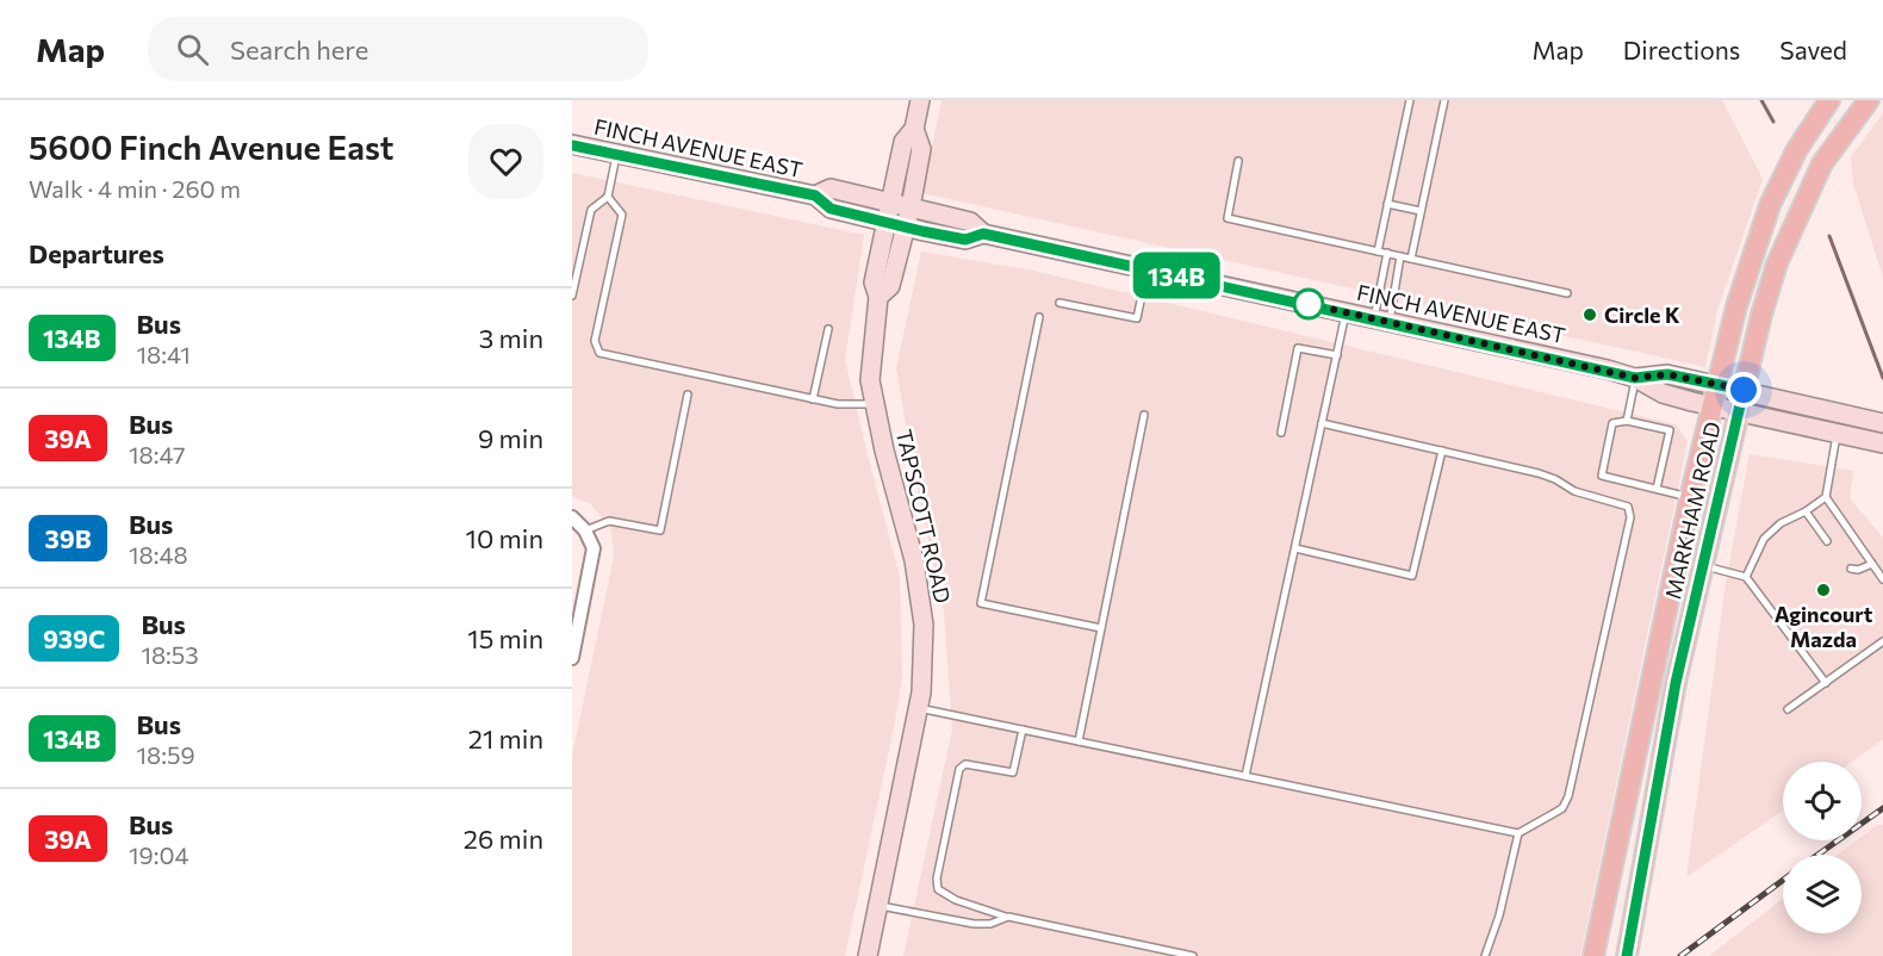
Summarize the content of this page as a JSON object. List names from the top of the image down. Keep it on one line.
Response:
{"streets":{"main road":["FINCH AVENUE EAST","MARKHAM ROAD","TAPSCOTT ROAD"]},"crossings":[["FINCH AVENUE EAST","MARKHAM ROAD"],["FINCH AVENUE EAST","TAPSCOTT ROAD"]],"places":["Circle K","Agincourt Mazda"],"lines":["bus line 134B"],"page":{"header":"Map","search":"Search here","nav":["Map","Directions","Saved"],"heading":[["5600 Finch Avenue East","Walk · 4 min · 260 m"],"Departures"],"on_map":"134B","list":[{"mark":"134B","name":"Bus","note":"18:41","value":"3 min"},{"mark":"39A","name":"Bus","note":"18:47","value":"9 min"},{"mark":"39B","name":"Bus","note":"18:48","value":"10 min"},{"mark":"939C","name":"Bus","note":"18:53","value":"15 min"},{"mark":"134B","name":"Bus","note":"18:59","value":"21 min"},{"mark":"39A","name":"Bus","note":"19:04","value":"26 min"}]}}
